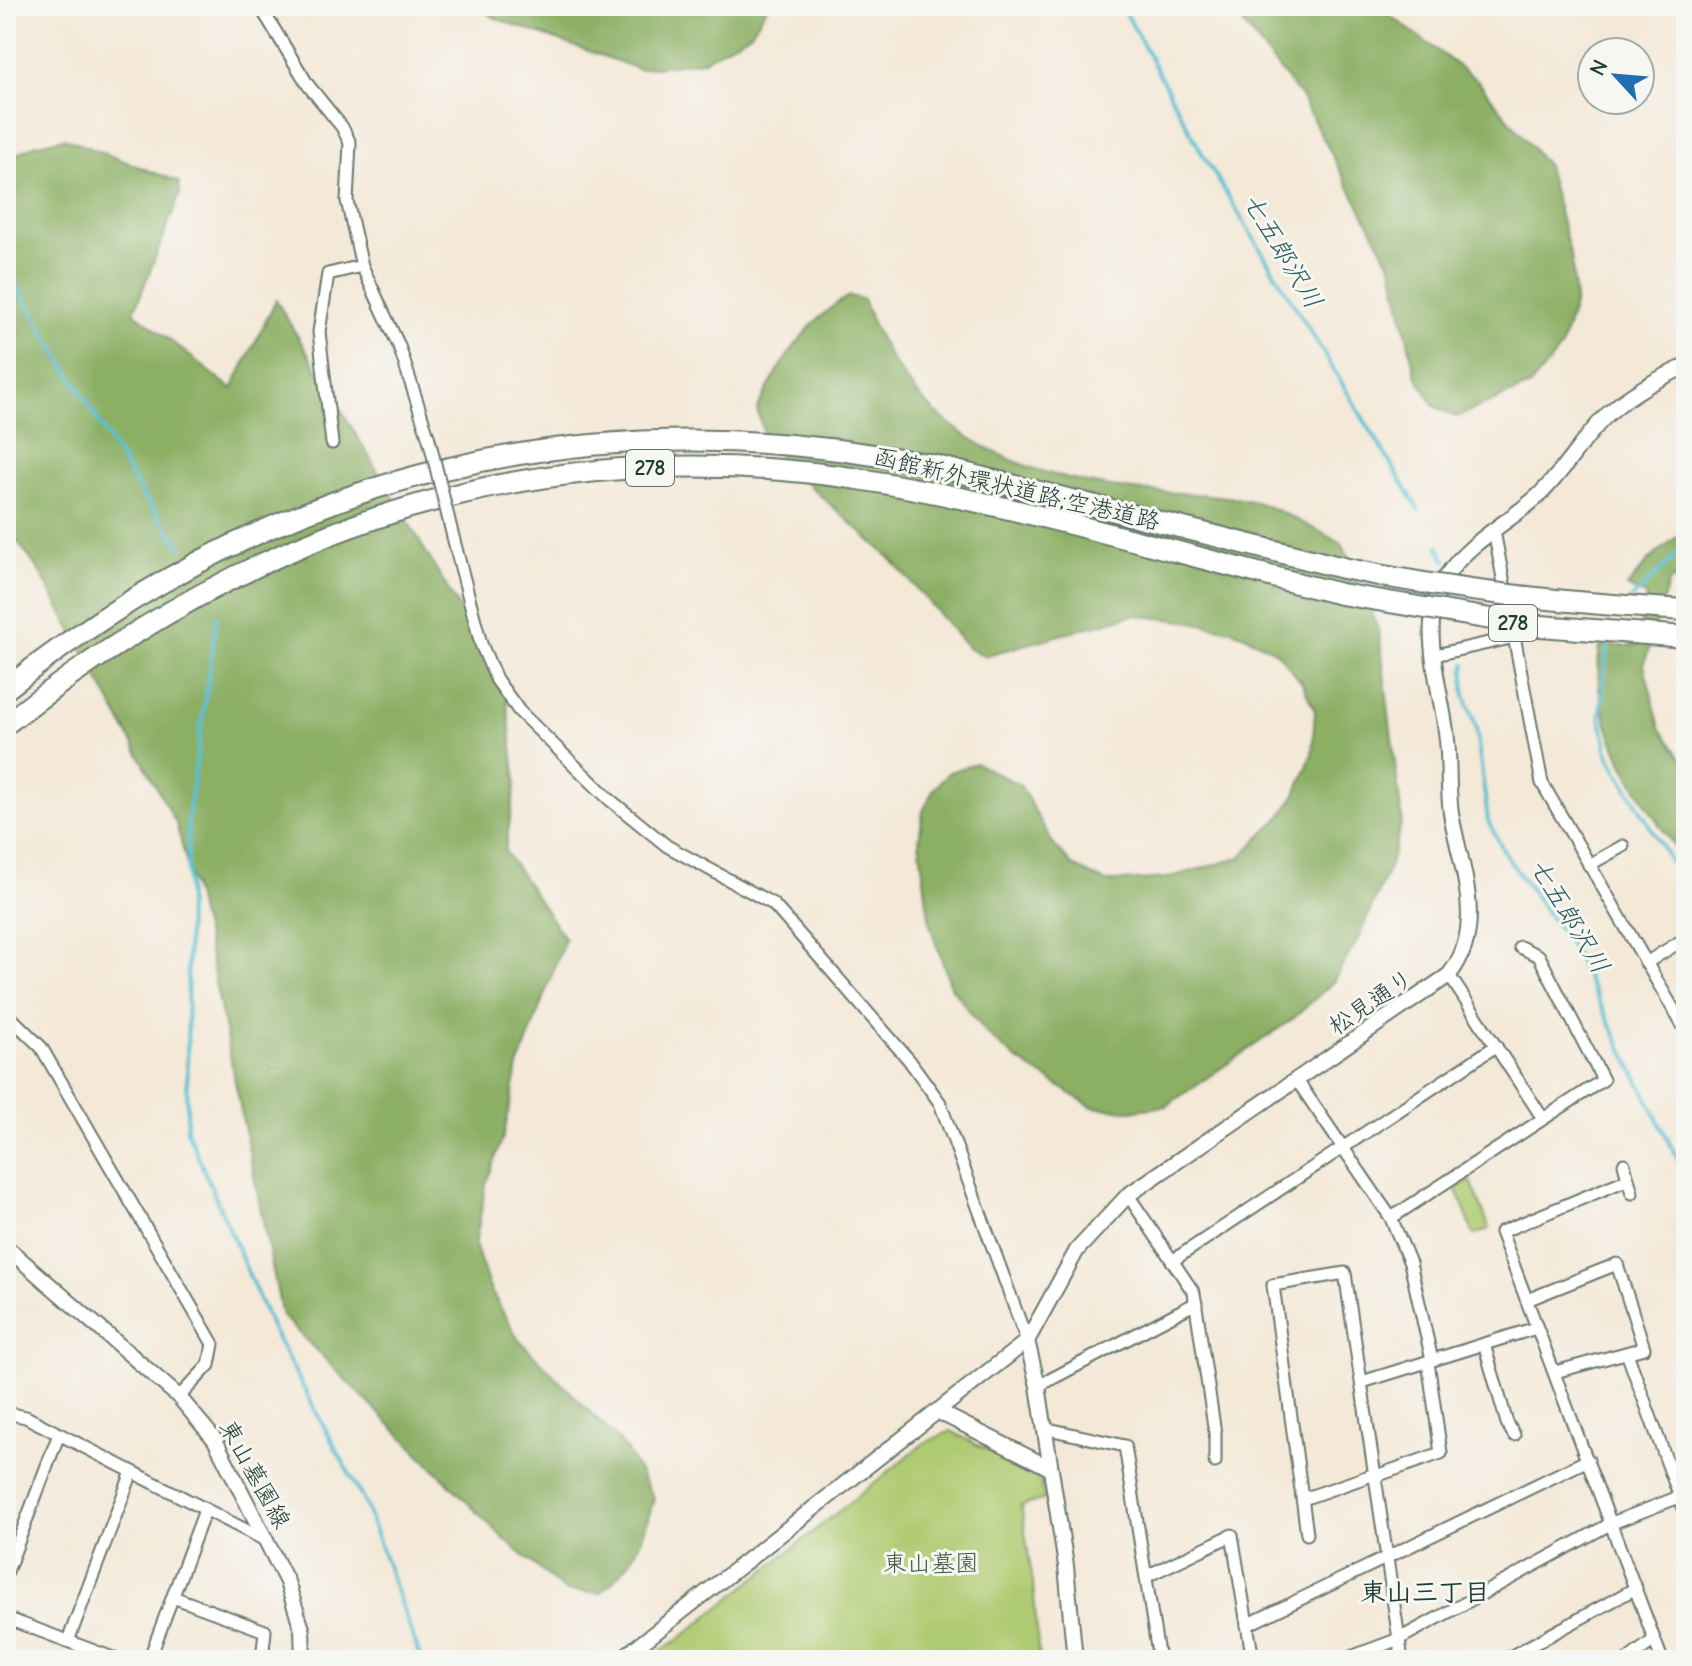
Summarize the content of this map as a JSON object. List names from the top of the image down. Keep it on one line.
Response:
{"streets":{"highway":["278","函館新外環状道路;空港道路"],"street":["松見通り","東山墓園線"]},"districts":["東山三丁目"],"water":["七五郎沢川"],"parks":["東山墓園"],"north":"top left"}
